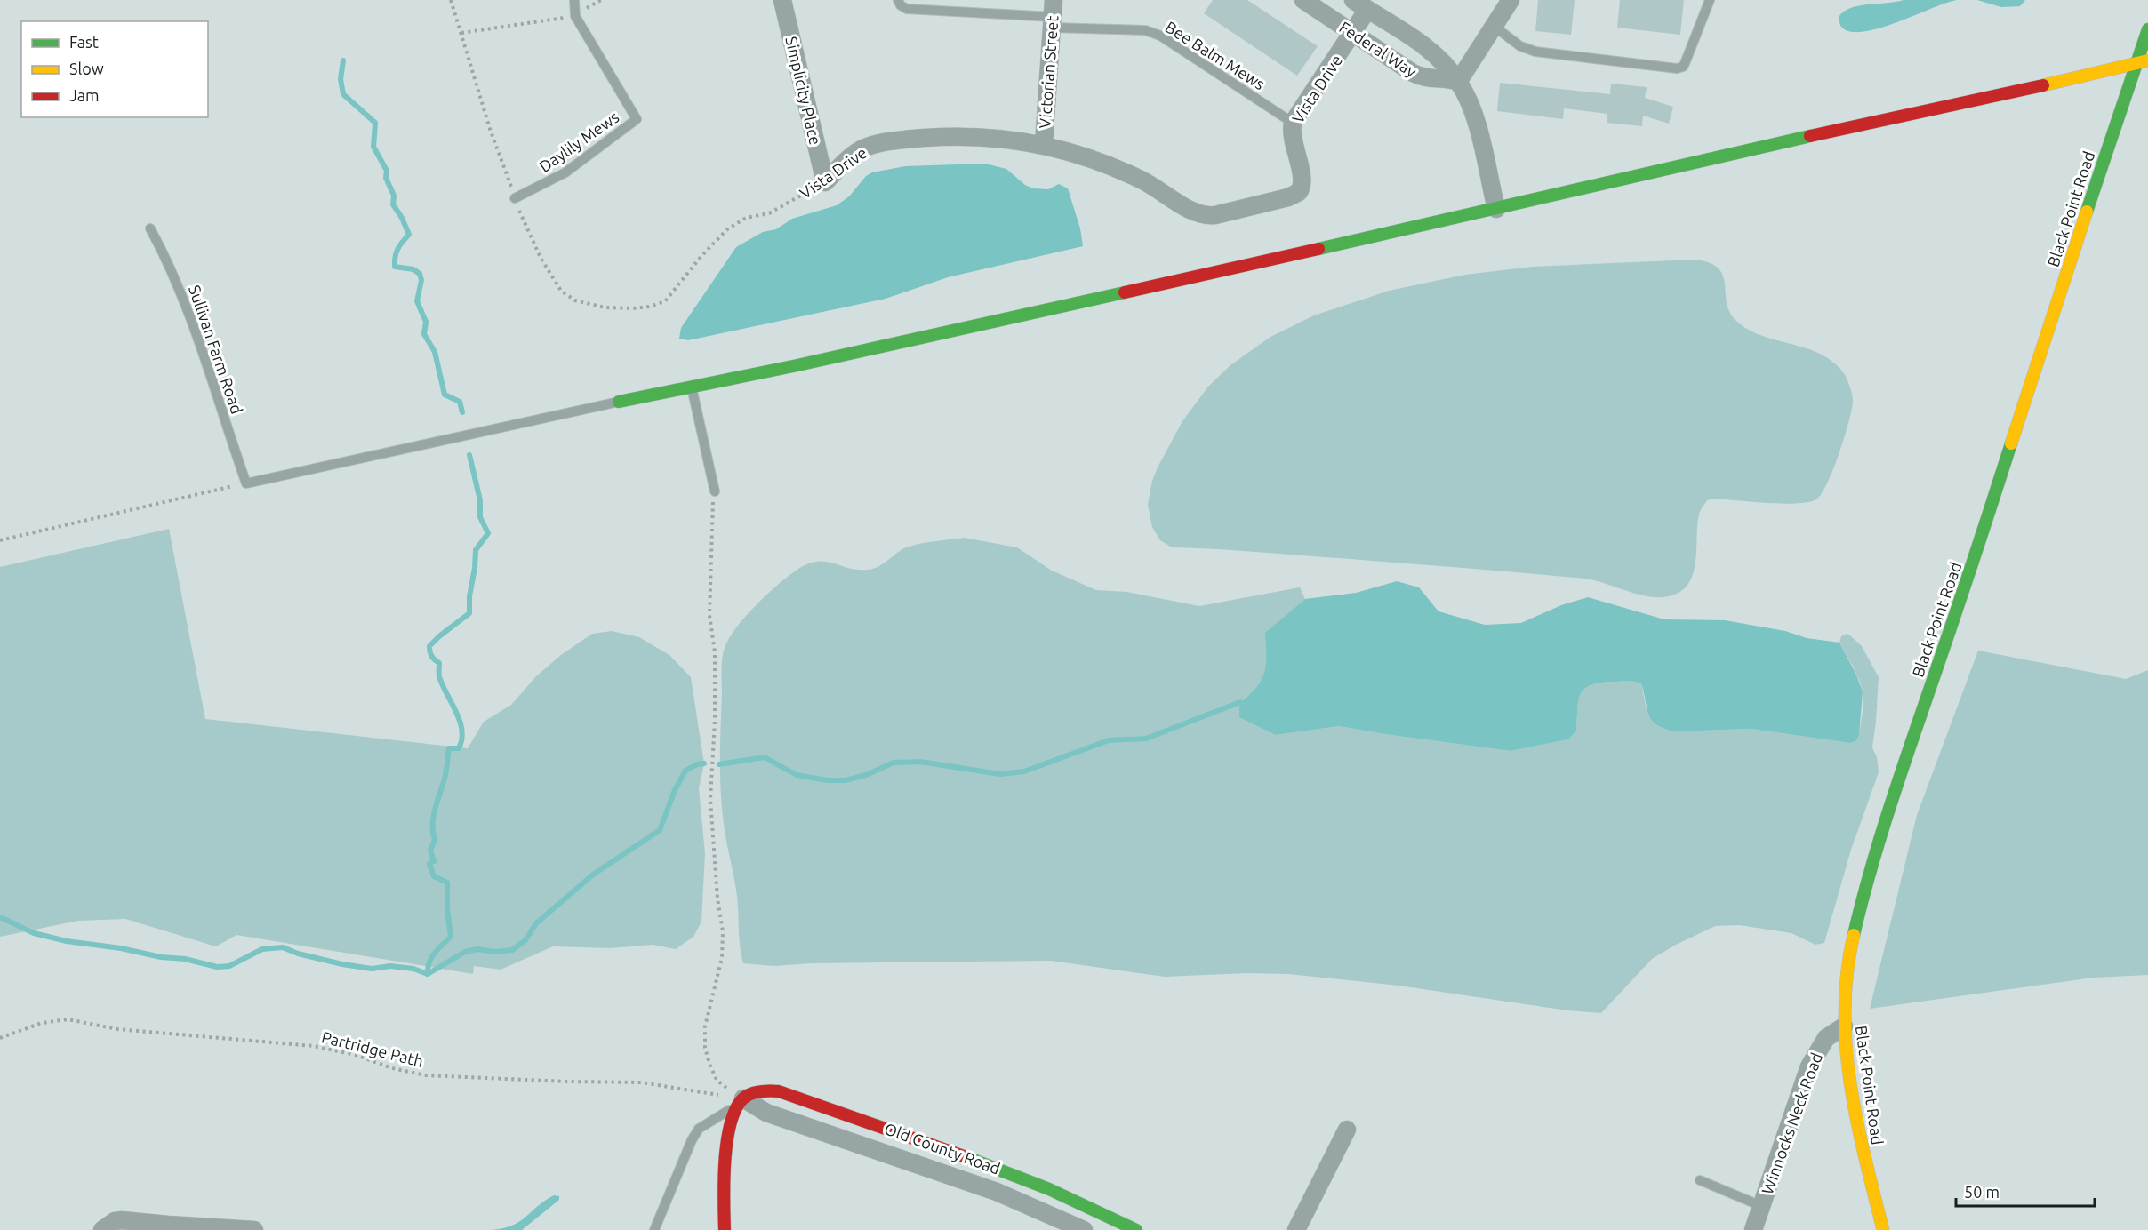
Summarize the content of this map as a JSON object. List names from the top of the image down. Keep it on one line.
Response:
{"streets":{"street":["Federal Way","Victorian Street","Vista Drive","Simplicity Place","Black Point Road","Winnocks Neck Road","Old County Road"],"lane":["Bee Balm Mews","Daylily Mews","Sullivan Farm Road"],"path":["Partridge Path"]},"crossings":[["Federal Way","Vista Drive"],["Bee Balm Mews","Victorian Street"],["Bee Balm Mews","Vista Drive"],["Victorian Street","Vista Drive"],["Vista Drive","Simplicity Place"],["Vista Drive","Daylily Mews"],["Black Point Road","Winnocks Neck Road"],["Partridge Path","Old County Road"]],"legend":["Fast","Slow","Jam"],"scale_bar":"50 m"}
